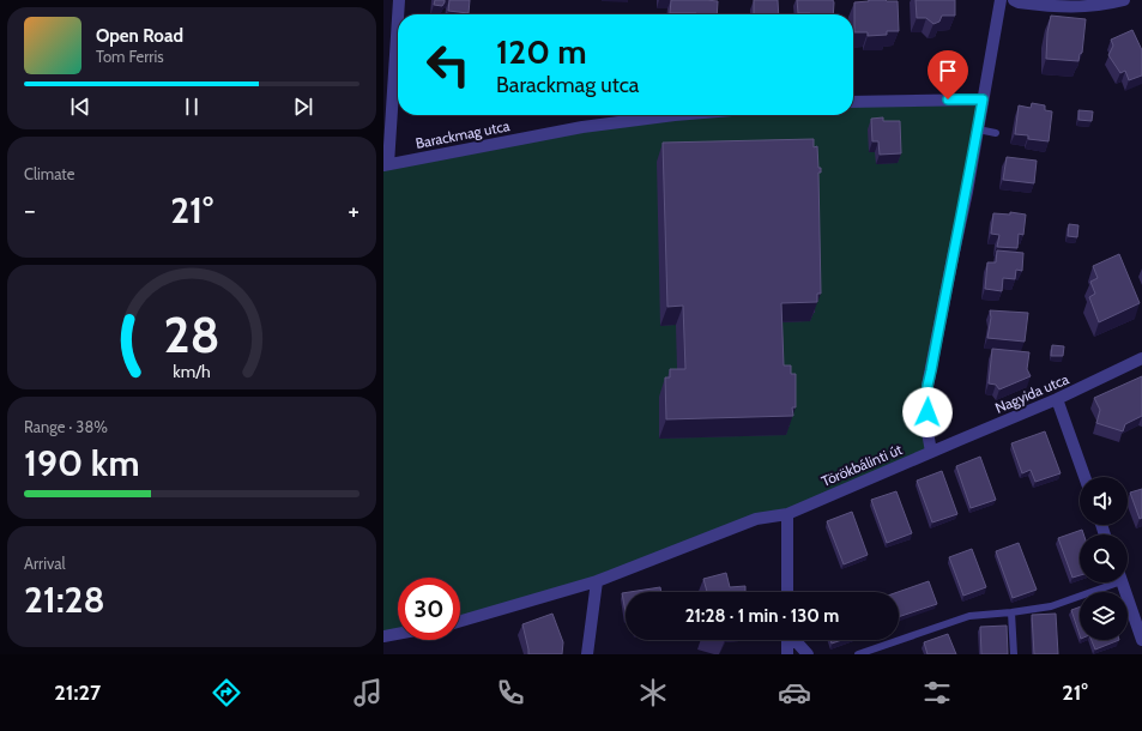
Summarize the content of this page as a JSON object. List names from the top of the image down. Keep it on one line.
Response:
{"streets":{"street":["Barackmag utca","Nagyida utca","Törökbálinti út"]},"crossings":[["Nagyida utca","Törökbálinti út"]],"page":{"turn":["120 m","Barackmag utca"],"song":["Open Road","Tom Ferris"],"tile":["Climate",["Range · 38%","190 km"],["Arrival","21:28"]],"heat":["−","21°","+"],"limit":"30","trip":"21:28 · 1 min · 130 m","tabs":["21:27","21°"],"gauge":["28","km/h"]}}
